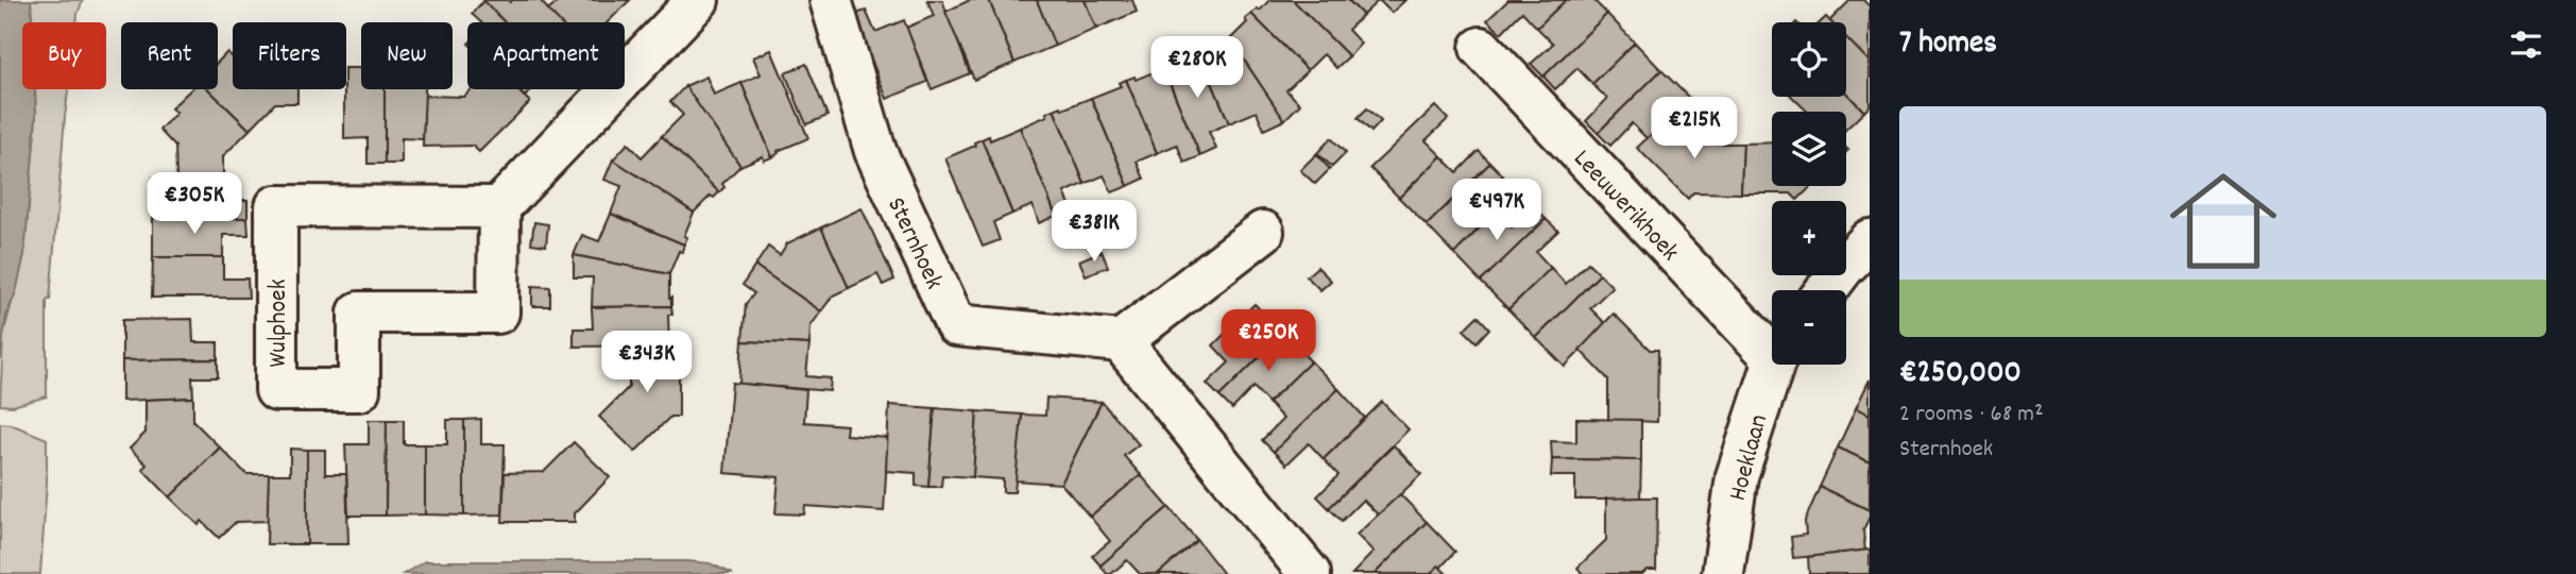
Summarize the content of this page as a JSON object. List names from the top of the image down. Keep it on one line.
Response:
{"streets":{"street":["Leeuwerikhoek","Sternhoek","Wulphoek","Hoeklaan"]},"page":{"heading":"7 homes","map_buttons":["+","−"],"chip":["Buy","Rent","Filters","New","Apartment"],"price":["€280K","€215K","€305K","€497K","€381K","€250K","€343K"],"list":[{"name":"€250,000","note":"2 rooms · 68 m² · Sternhoek"}]}}
